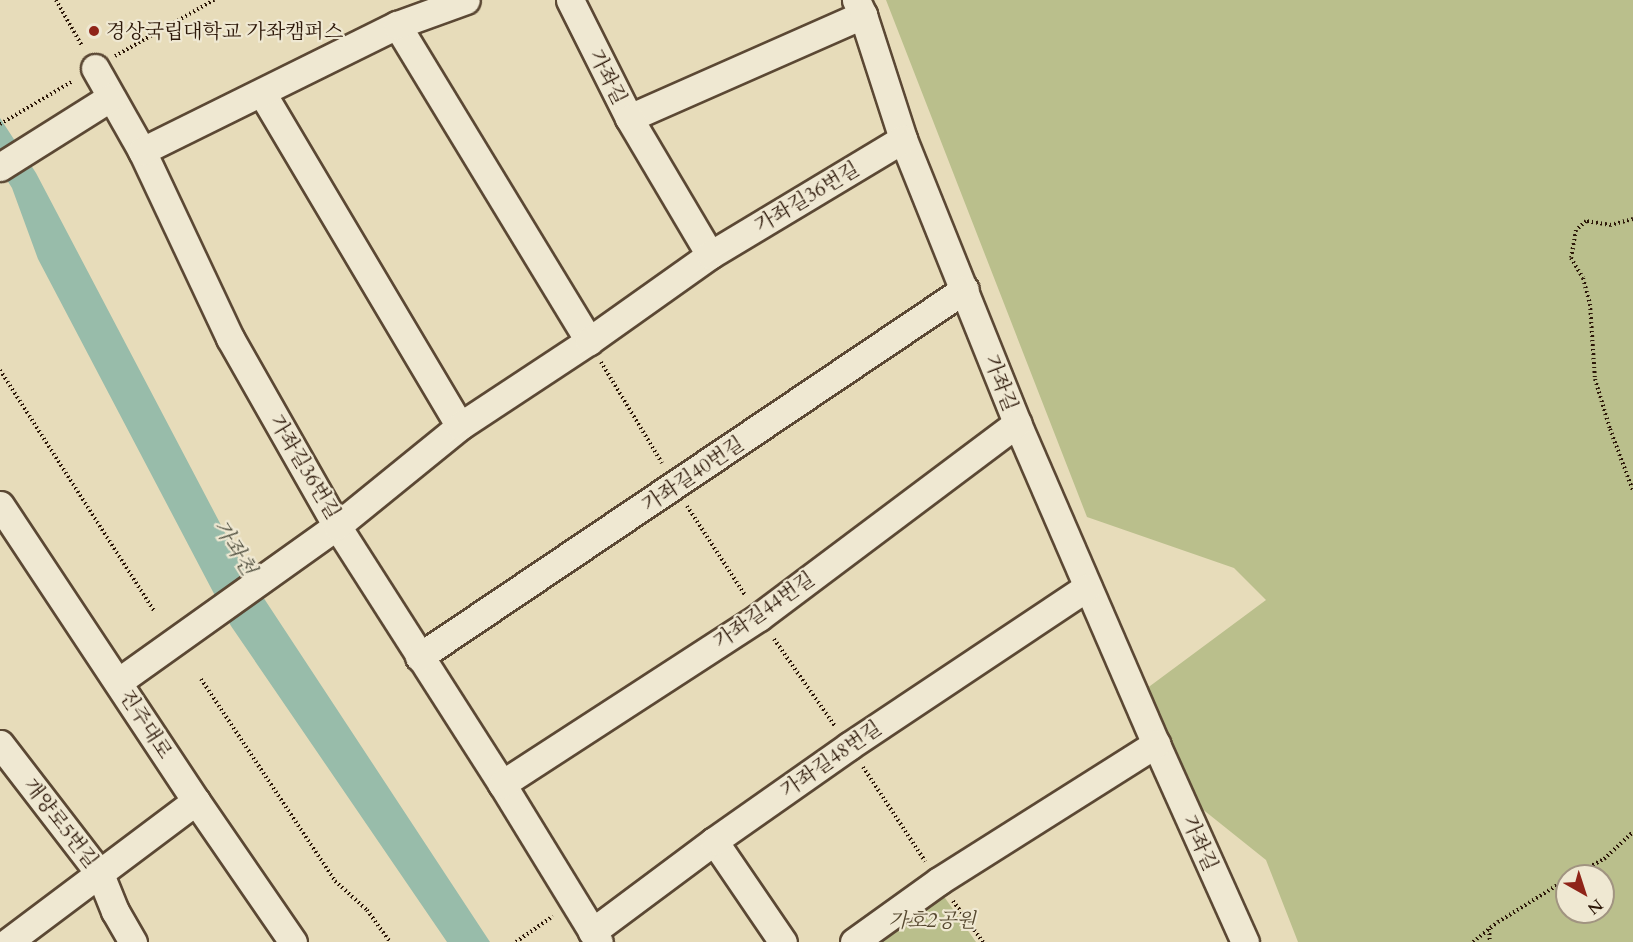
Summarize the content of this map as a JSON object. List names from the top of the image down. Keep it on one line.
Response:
{"streets":{"street":["가좌길","가좌길36번길","가좌길40번길","가좌길44번길","진주대로","가좌길48번길","개양로5번길"]},"crossings":[["가좌길","가좌길36번길"],["가좌길","가좌길40번길"],["가좌길","가좌길44번길"],["가좌길","가좌길48번길"]],"water":["가좌천"],"parks":["가호2공원"],"places":["경상국립대학교 가좌캠퍼스"],"north":"bottom right"}
